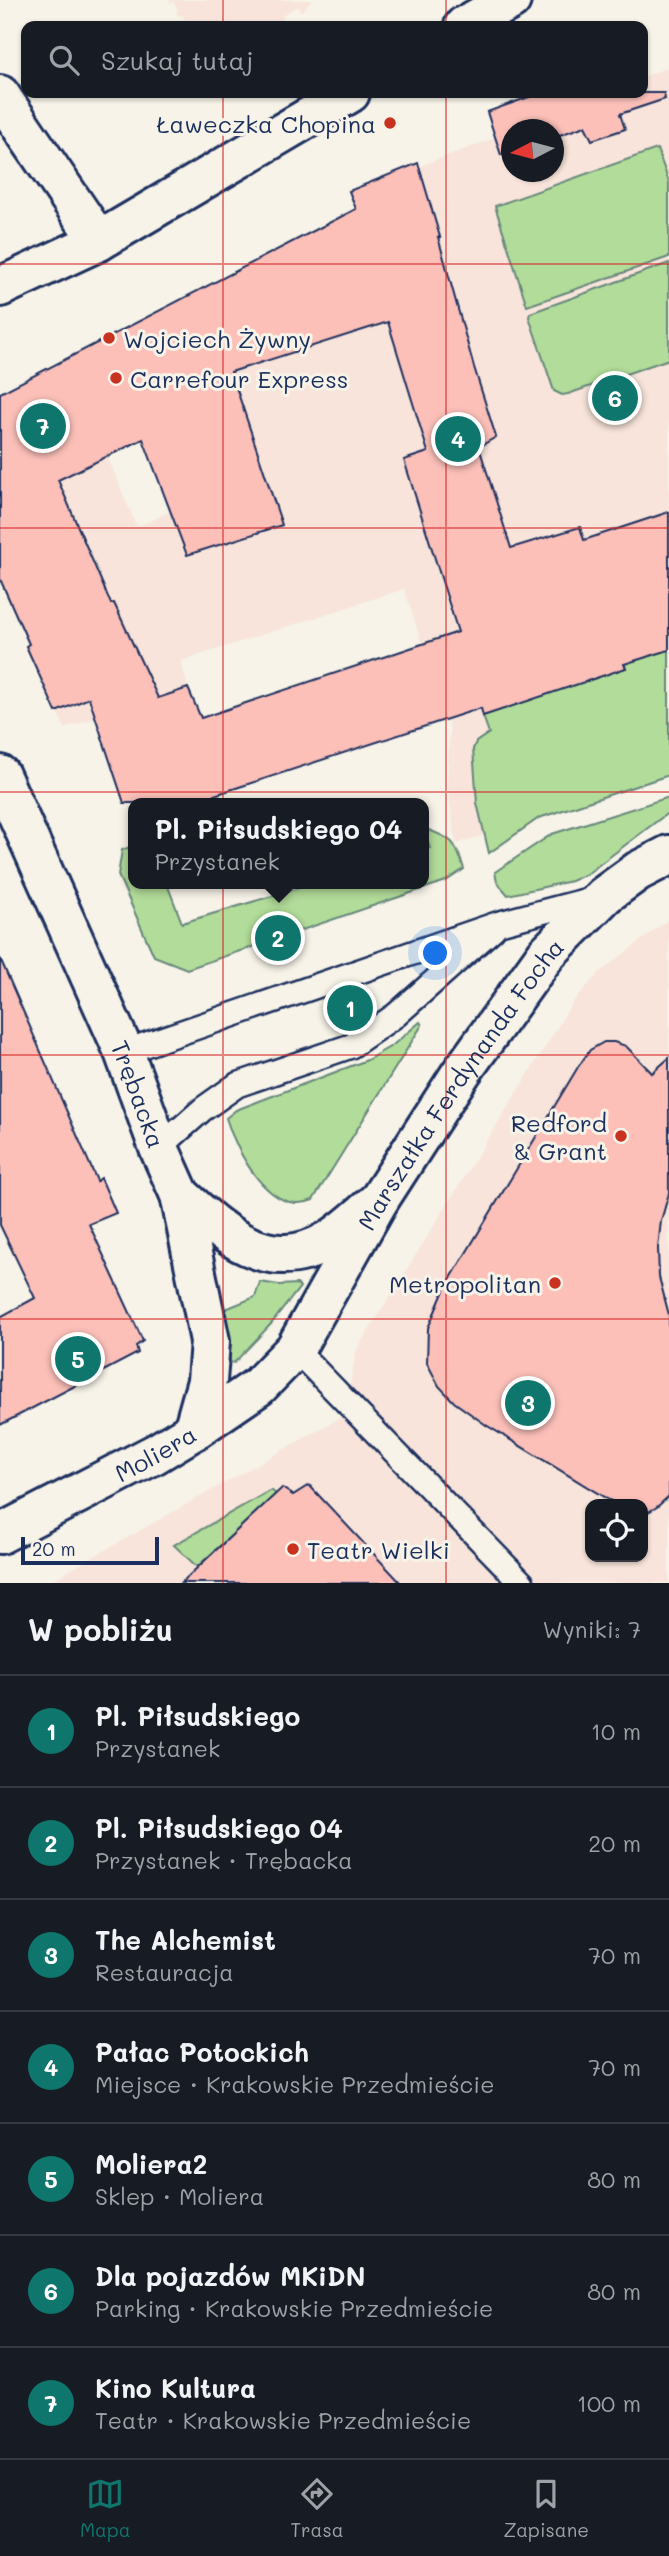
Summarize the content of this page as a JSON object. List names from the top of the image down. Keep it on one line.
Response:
{"streets":{"street":["Marszałka Ferdynanda Focha","Trębacka","Moliera"]},"crossings":[["Marszałka Ferdynanda Focha","Moliera"],["Trębacka","Moliera"]],"places":["Ławeczka Chopina","Wojciech Żywny","Carrefour Express","Redford & Grant","Metropolitan","Teatr Wielki"],"scale_bar":"20 m","north":"left","page":{"search":"Szukaj tutaj","pins":["6","7","4","2","1","5","3"],"popup":["Pl. Piłsudskiego 04","Przystanek"],"scale":"20 m","heading":["W pobliżu","Wyniki: 7"],"list":[{"mark":"1","name":"Pl. Piłsudskiego","note":"Przystanek","value":"10 m"},{"mark":"2","name":"Pl. Piłsudskiego 04","note":"Przystanek · Trębacka","value":"20 m"},{"mark":"3","name":"The Alchemist","note":"Restauracja","value":"70 m"},{"mark":"4","name":"Pałac Potockich","note":"Miejsce · Krakowskie Przedmieście","value":"70 m"},{"mark":"5","name":"Moliera2","note":"Sklep · Moliera","value":"80 m"},{"mark":"6","name":"Dla pojazdów MKiDN","note":"Parking · Krakowskie Przedmieście","value":"80 m"},{"mark":"7","name":"Kino Kultura","note":"Teatr · Krakowskie Przedmieście","value":"100 m"}],"nav":["Mapa","Trasa","Zapisane"]}}
